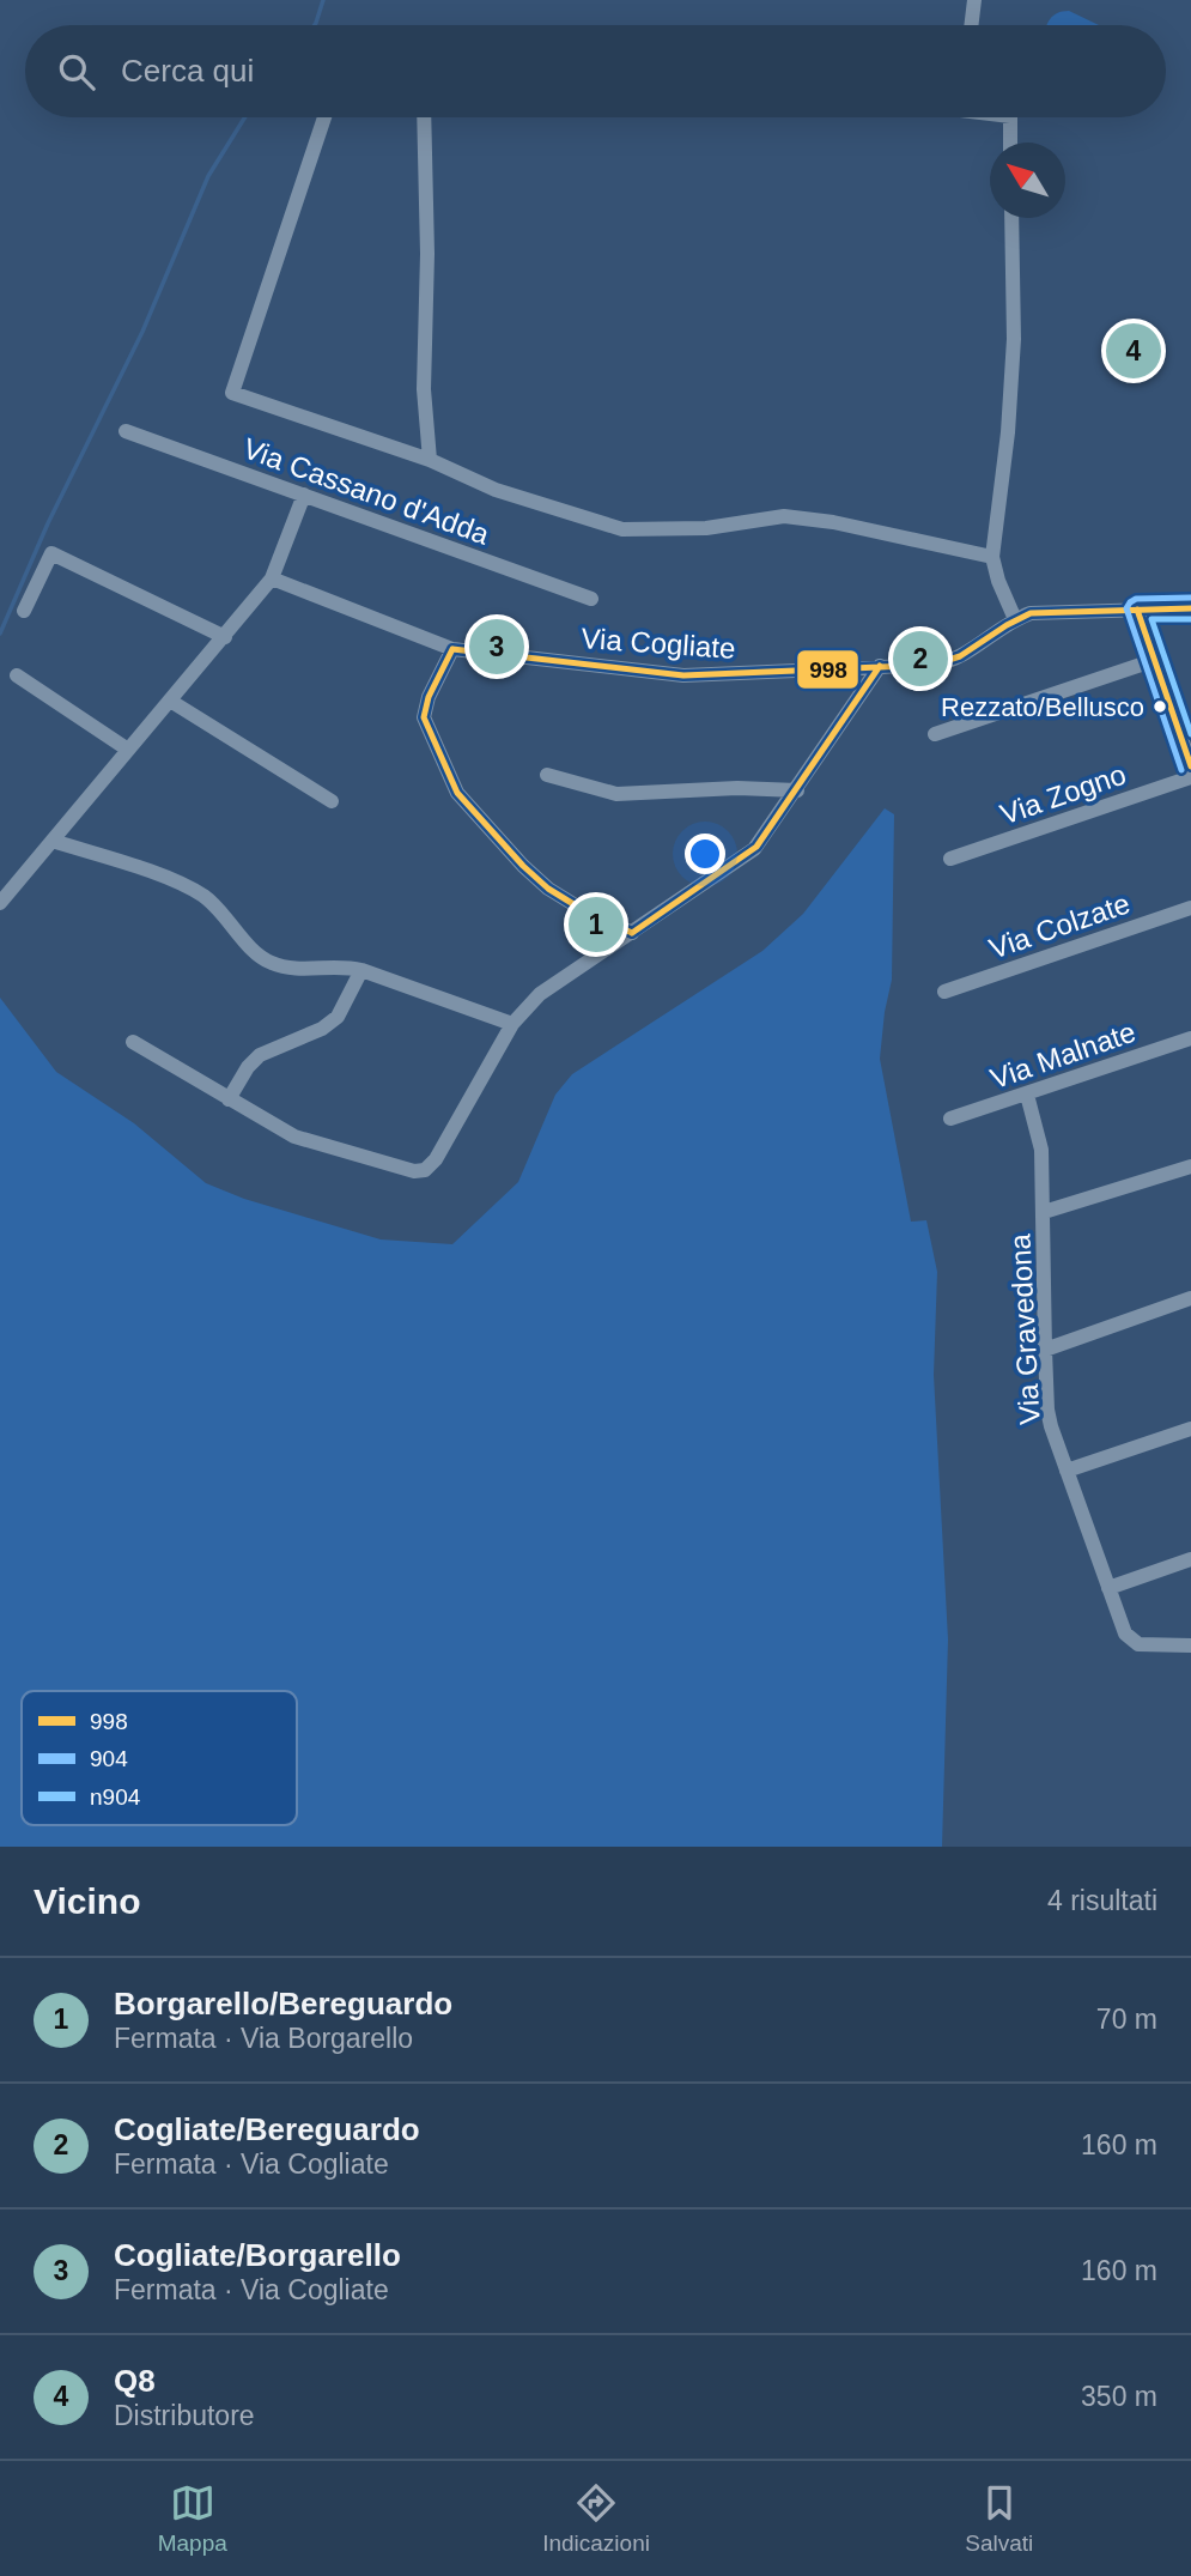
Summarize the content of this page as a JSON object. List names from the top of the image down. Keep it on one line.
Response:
{"streets":{"street":["Via Cassano d'Adda","Via Cogliate","Via Zogno","Via Colzate","Via Malnate","Via Gravedona"]},"crossings":[["Via Malnate","Via Gravedona"]],"places":["Rezzato/Bellusco"],"lines":["transit line 904","transit line 998","transit line n904"],"legend":["998","904","n904"],"north":"top left","page":{"search":"Cerca qui","pins":["4","3","2","1"],"heading":["Vicino","4 risultati"],"list":[{"mark":"1","name":"Borgarello/Bereguardo","note":"Fermata · Via Borgarello","value":"70 m"},{"mark":"2","name":"Cogliate/Bereguardo","note":"Fermata · Via Cogliate","value":"160 m"},{"mark":"3","name":"Cogliate/Borgarello","note":"Fermata · Via Cogliate","value":"160 m"},{"mark":"4","name":"Q8","note":"Distributore","value":"350 m"}],"nav":["Mappa","Indicazioni","Salvati"]}}
